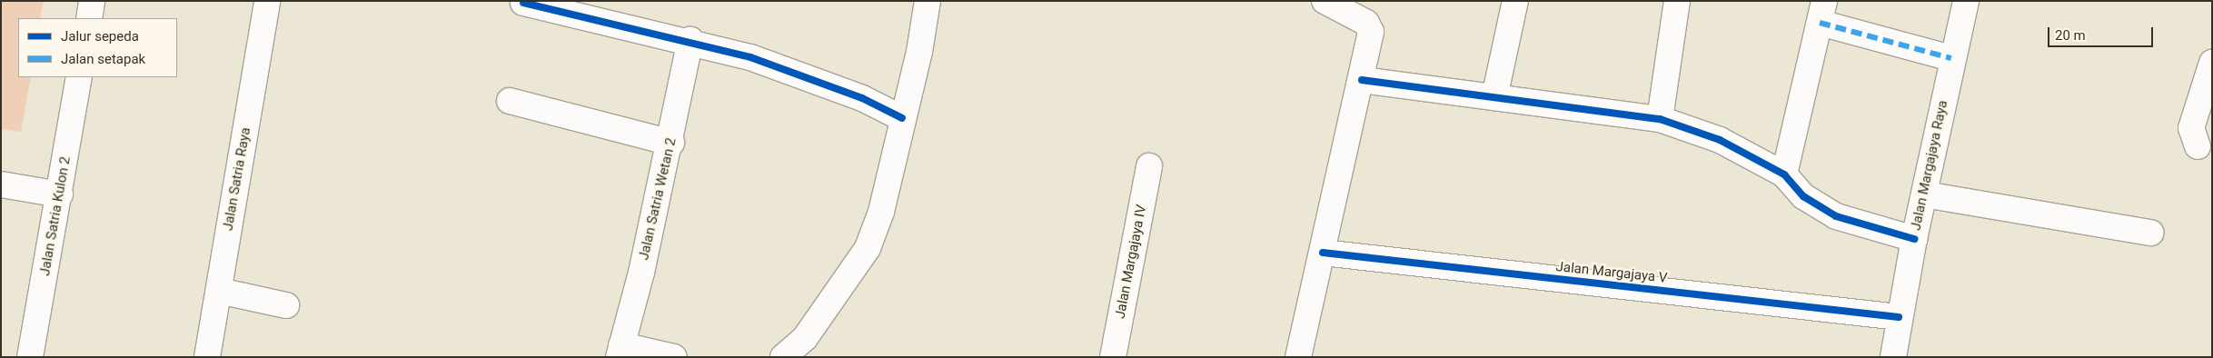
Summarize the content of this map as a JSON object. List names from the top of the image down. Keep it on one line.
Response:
{"streets":{"street":["Jalan Margajaya Raya","Jalan Satria Raya","Jalan Satria Wetan 2","Jalan Satria Kulon 2","Jalan Margajaya IV","Jalan Margajaya V"]},"crossings":[["Jalan Margajaya Raya","Jalan Margajaya V"]],"legend":["Jalur sepeda","Jalan setapak"],"scale_bar":"20 m"}
